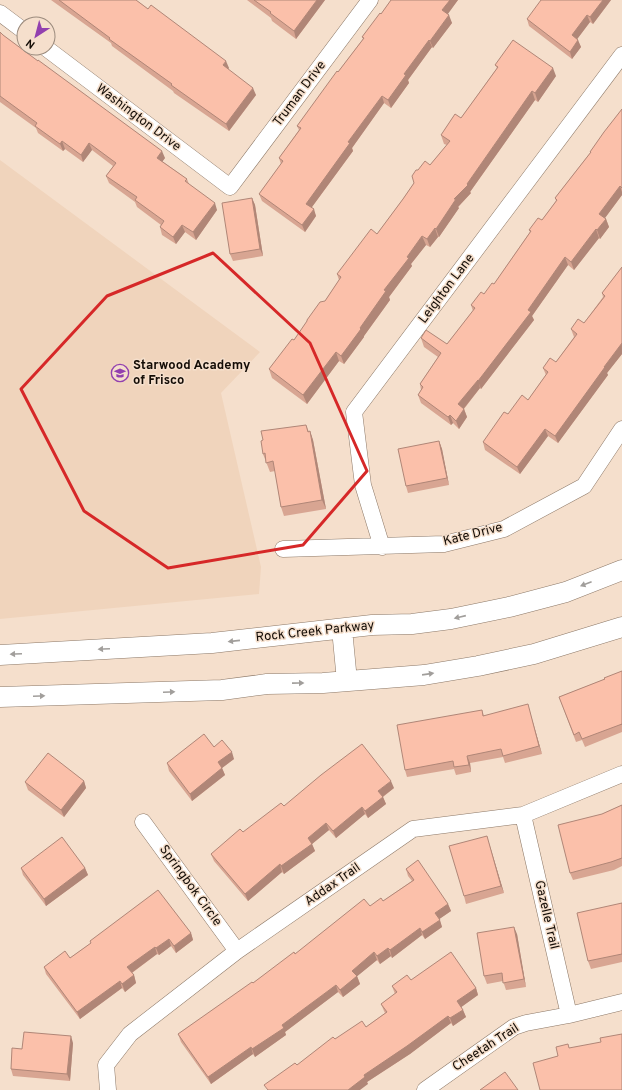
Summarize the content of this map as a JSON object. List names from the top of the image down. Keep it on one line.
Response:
{"streets":{"street":["Truman Drive","Washington Drive","Leighton Lane","Kate Drive","Rock Creek Parkway","Addax Trail","Springbok Circle","Gazelle Trail","Cheetah Trail"]},"crossings":[["Truman Drive","Washington Drive"],["Leighton Lane","Kate Drive"],["Addax Trail","Springbok Circle"],["Addax Trail","Gazelle Trail"],["Gazelle Trail","Cheetah Trail"]],"places":{"school or university":["Starwood Academy of Frisco"]},"north":"bottom left"}
